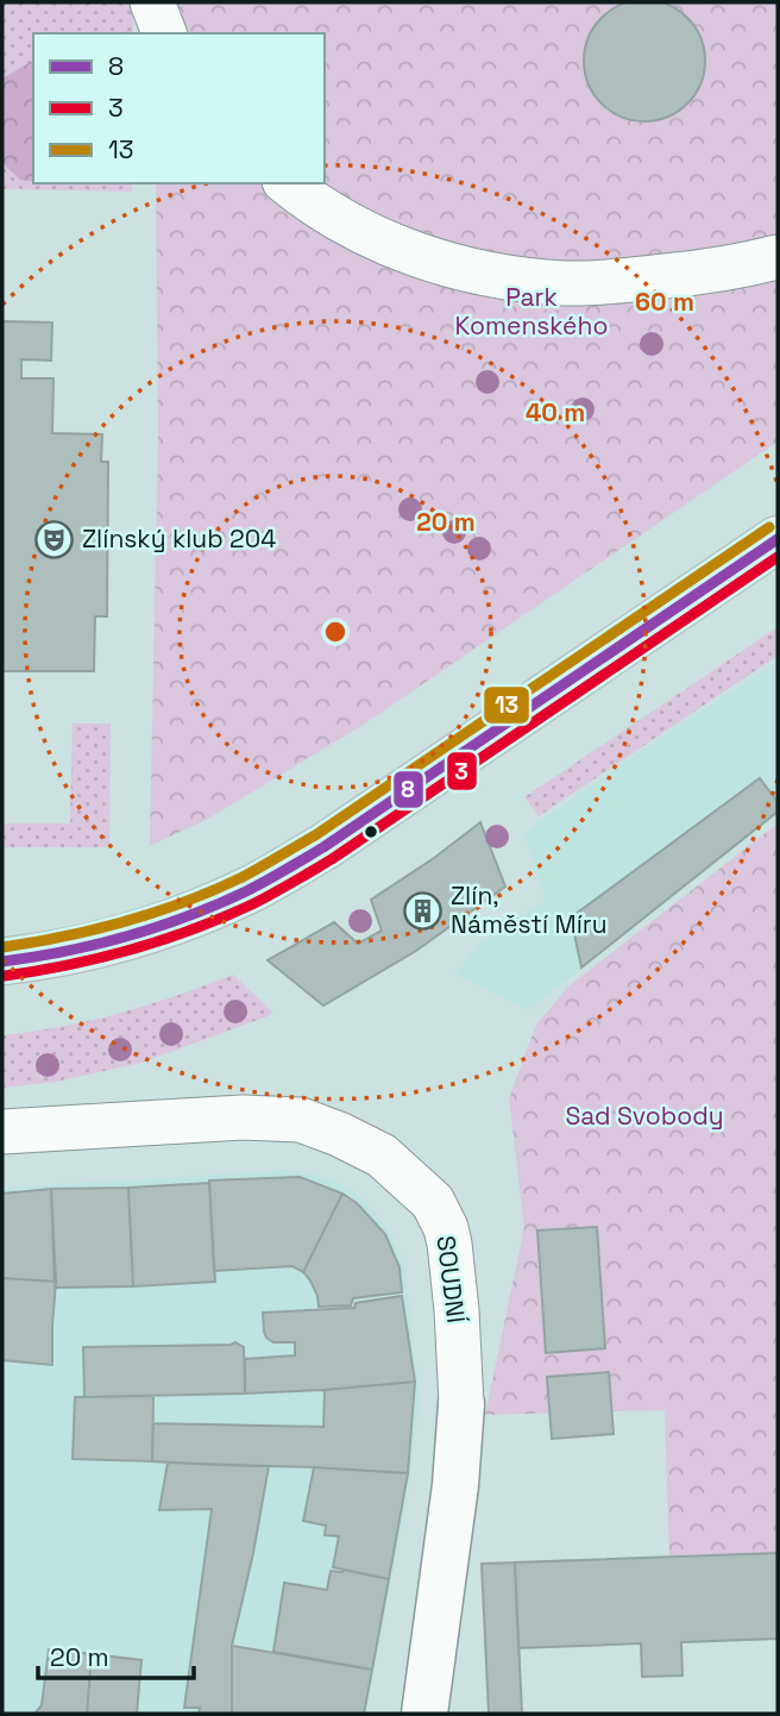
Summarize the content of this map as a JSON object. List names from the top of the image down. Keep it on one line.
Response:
{"streets":{"street":["SOUDNÍ"]},"parks":["Park Komenského","Sad Svobody"],"places":{"theatre":["Zlínský klub 204"],"building":["Zlín, Náměstí Míru"]},"lines":["transit line 13","transit line 8","transit line 3"],"legend":["8","3","13"],"scale_bar":"20 m","rings":["60 m","40 m","20 m"]}
